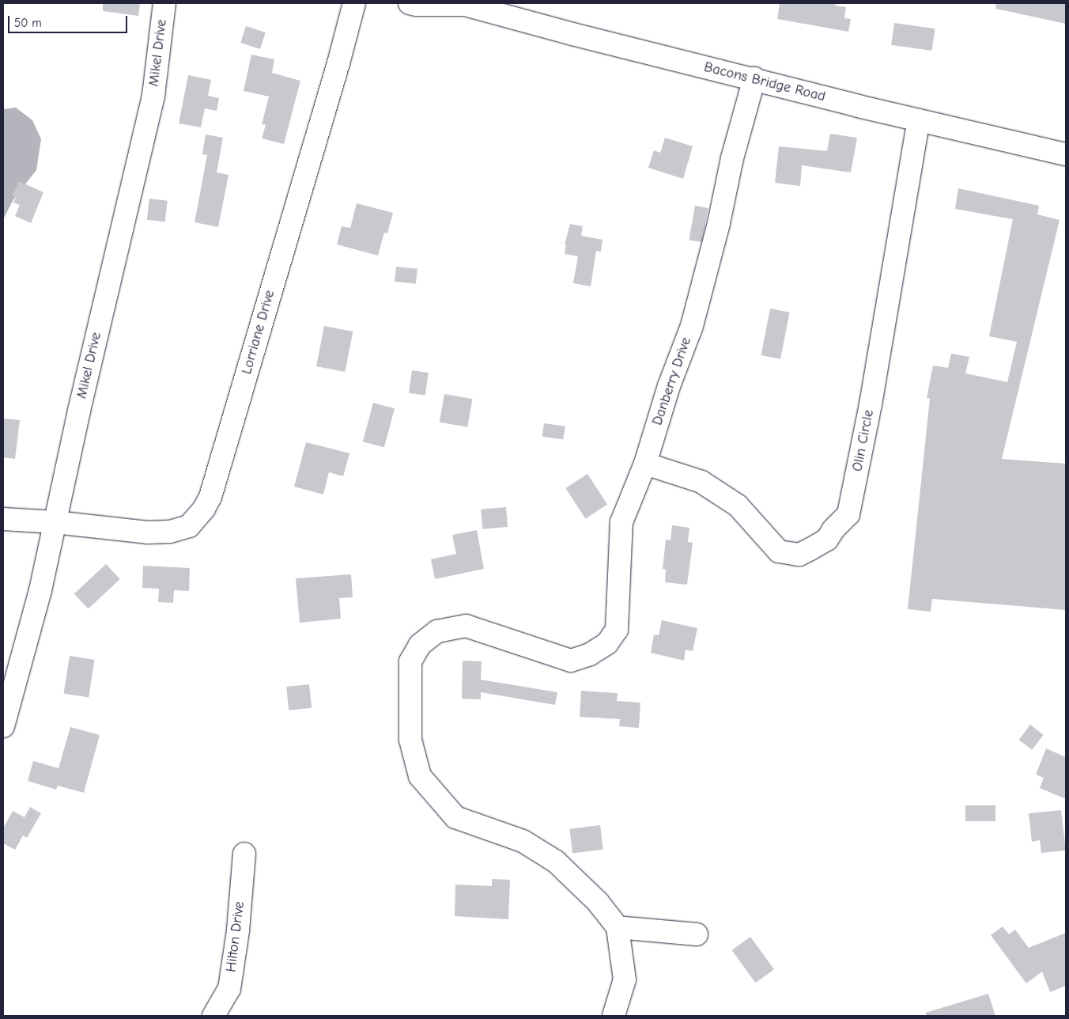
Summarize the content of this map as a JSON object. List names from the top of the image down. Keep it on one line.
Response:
{"streets":{"street":["Mikel Drive","Bacons Bridge Road","Lorriane Drive","Danberry Drive","Olin Circle","Hilton Drive"]},"crossings":[["Mikel Drive","Lorriane Drive"],["Bacons Bridge Road","Danberry Drive"],["Bacons Bridge Road","Olin Circle"],["Danberry Drive","Olin Circle"]],"scale_bar":"50 m"}
